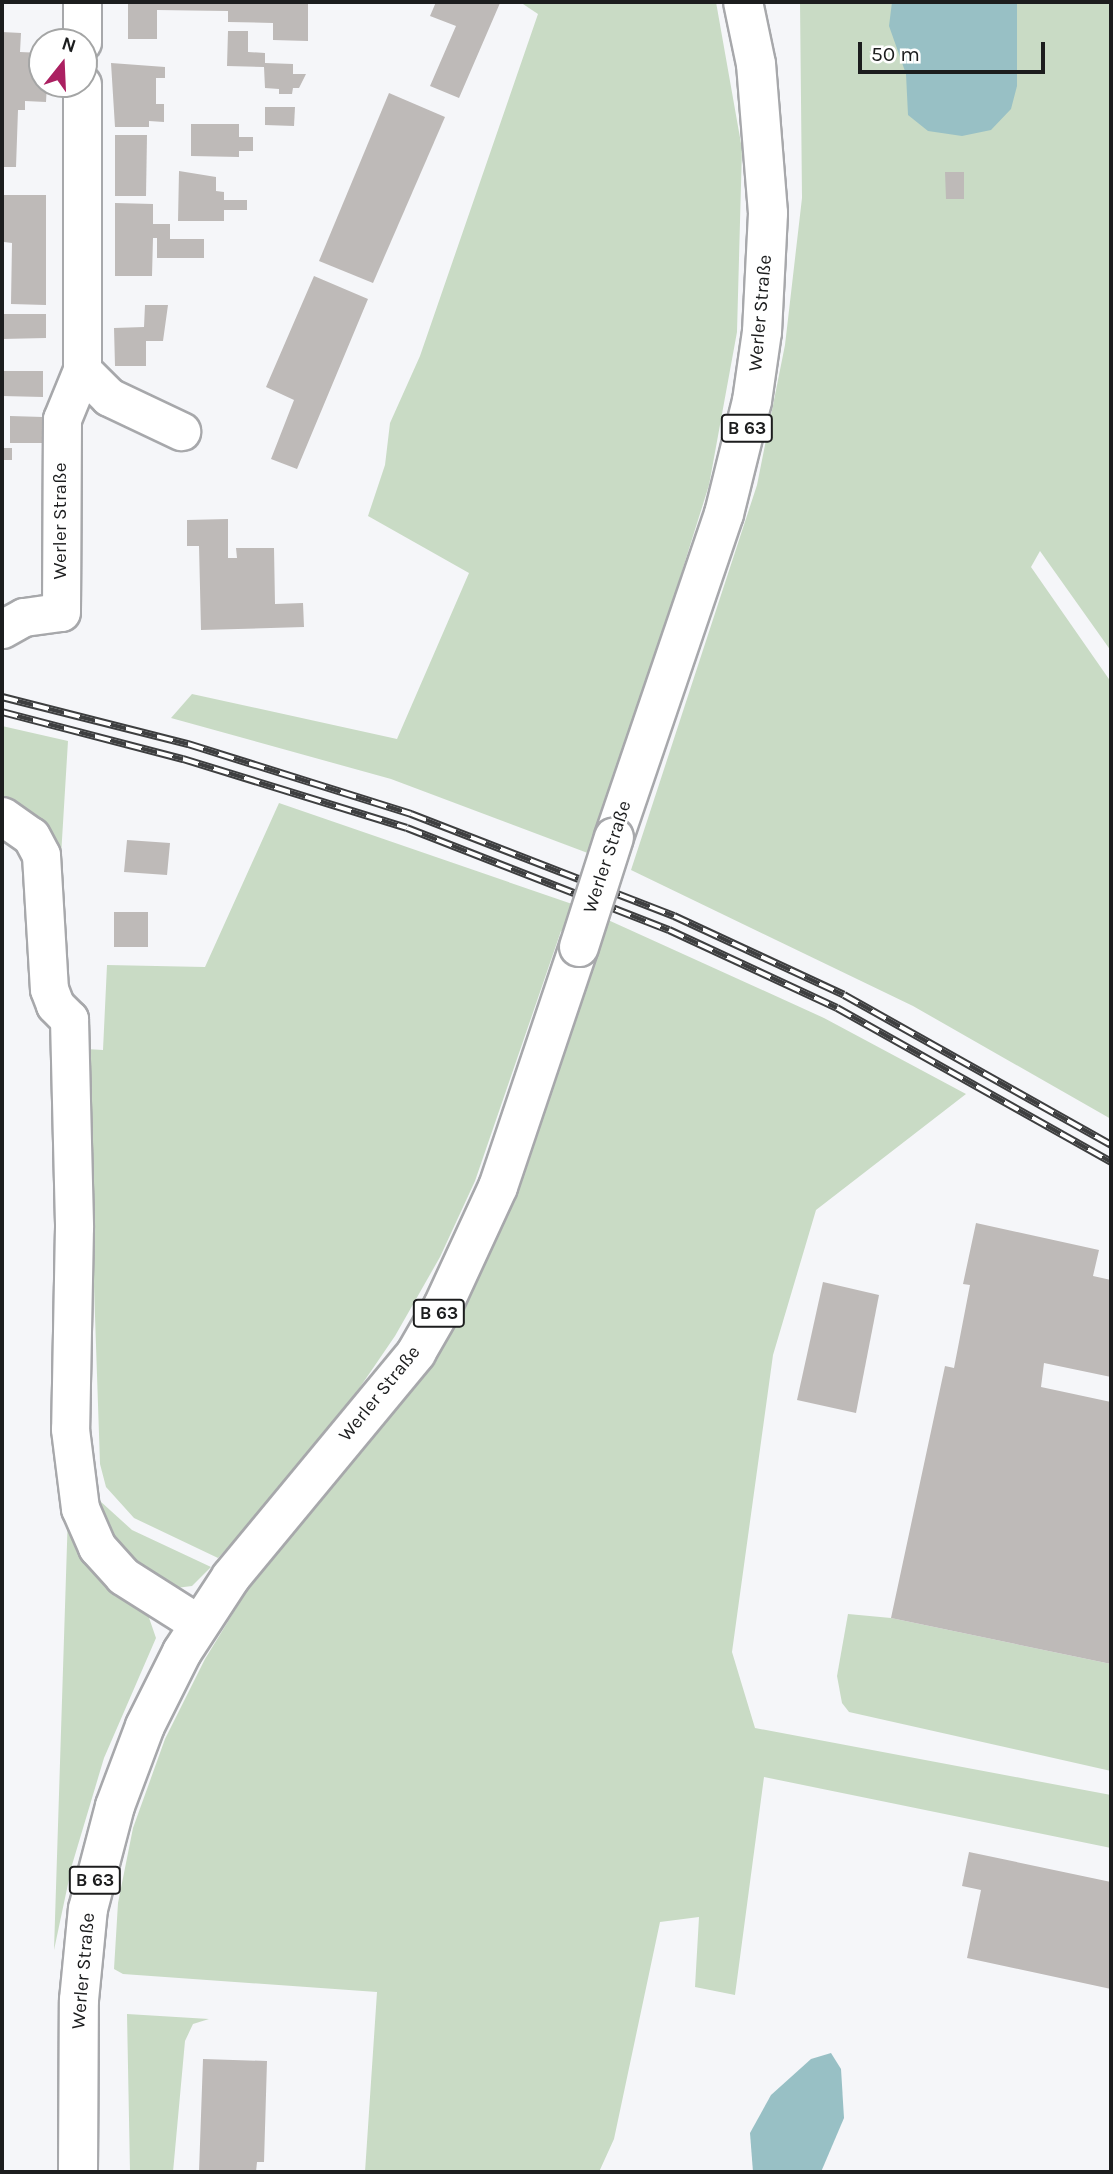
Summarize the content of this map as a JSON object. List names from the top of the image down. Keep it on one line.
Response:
{"streets":{"main road":["Werler Straße","B 63"]},"scale_bar":"50 m","north":"top"}
